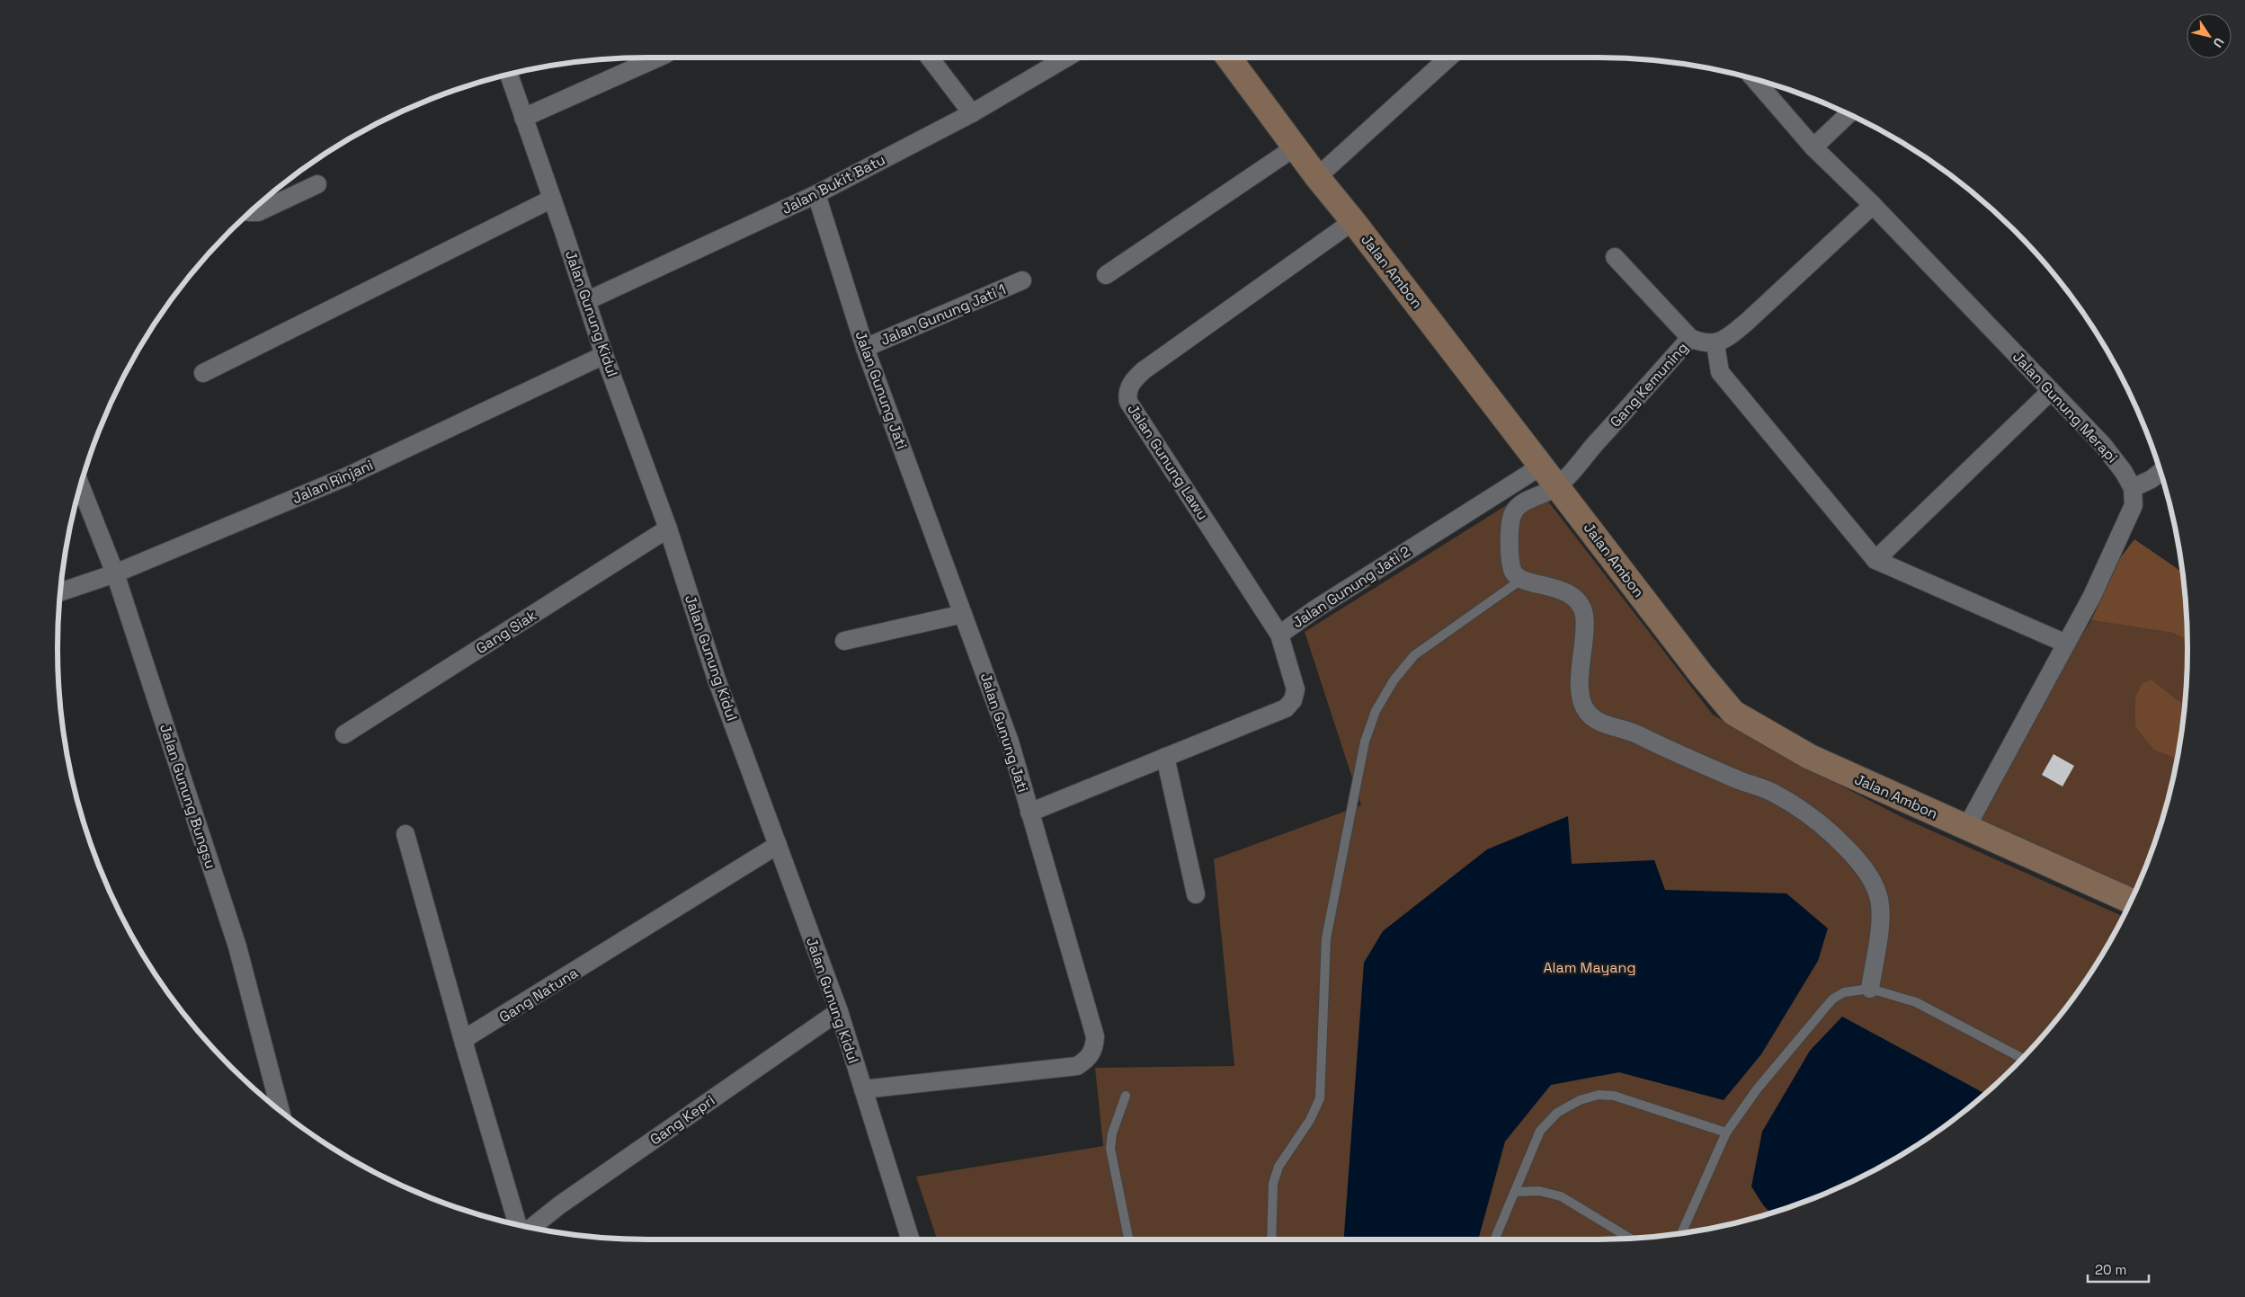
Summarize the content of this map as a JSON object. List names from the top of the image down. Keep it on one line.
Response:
{"streets":{"street":["Jalan Bukit Batu","Jalan Ambon","Jalan Gunung Kidul","Jalan Gunung Jati 1","Gang Kemuning","Jalan Gunung Jati","Jalan Gunung Merapi","Jalan Gunung Lawu","Jalan Rinjani","Jalan Gunung Jati 2","Gang Siak","Jalan Gunung Bungsu","Gang Natuna","Gang Kepri"]},"crossings":[["Jalan Bukit Batu","Jalan Gunung Kidul"],["Jalan Bukit Batu","Jalan Gunung Jati"],["Jalan Ambon","Gang Kemuning"],["Jalan Ambon","Jalan Gunung Lawu"],["Jalan Ambon","Jalan Gunung Jati 2"],["Jalan Gunung Kidul","Jalan Gunung Jati"],["Jalan Gunung Kidul","Jalan Rinjani"],["Jalan Gunung Kidul","Gang Siak"],["Jalan Gunung Kidul","Gang Natuna"],["Jalan Gunung Kidul","Gang Kepri"],["Jalan Gunung Jati 1","Jalan Gunung Jati"],["Jalan Gunung Jati","Jalan Gunung Jati 2"],["Jalan Gunung Lawu","Jalan Gunung Jati 2"],["Jalan Rinjani","Jalan Gunung Bungsu"]],"parks":["Alam Mayang"],"scale_bar":"20 m","north":"bottom right"}
